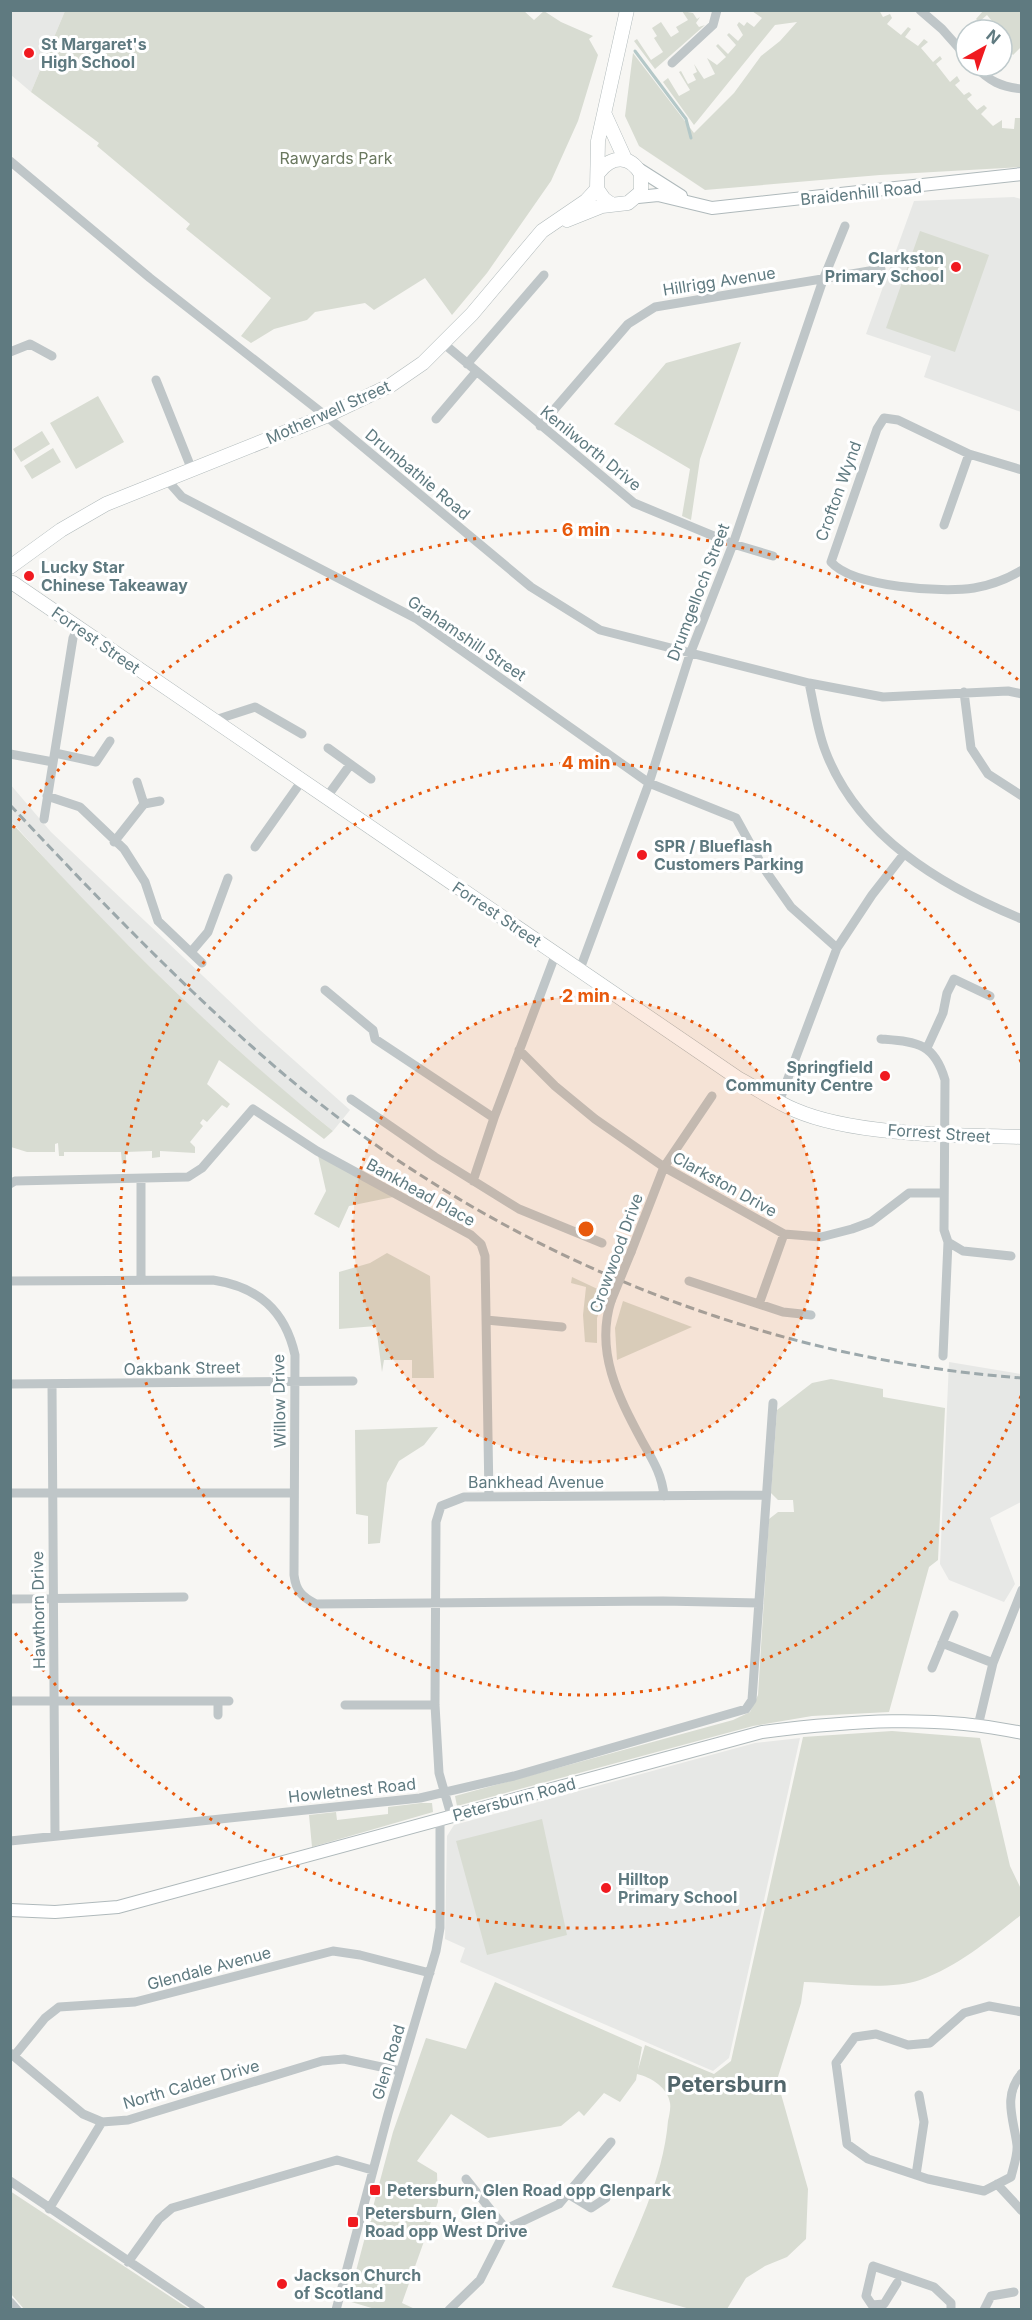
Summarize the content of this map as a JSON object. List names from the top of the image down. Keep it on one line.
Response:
{"streets":{"main road":["Braidenhill Road","Motherwell Street","Forrest Street","Petersburn Road"],"street":["Hillrigg Avenue","Kenilworth Drive","Drumbathie Road","Crofton Wynd","Drumgelloch Street","Grahamshill Street","Clarkston Drive","Bankhead Place","Crowwood Drive","Oakbank Street","Willow Drive","Bankhead Avenue","Hawthorn Drive","Howletnest Road","Glendale Avenue","Glen Road","North Calder Drive"]},"crossings":[["Braidenhill Road","Motherwell Street"],["Hillrigg Avenue","Kenilworth Drive"],["Hillrigg Avenue","Drumgelloch Street"],["Motherwell Street","Kenilworth Drive"],["Motherwell Street","Drumbathie Road"],["Motherwell Street","Grahamshill Street"],["Kenilworth Drive","Drumgelloch Street"],["Drumbathie Road","Drumgelloch Street"],["Drumgelloch Street","Grahamshill Street"],["Drumgelloch Street","Forrest Street"],["Clarkston Drive","Crowwood Drive"],["Bankhead Place","Bankhead Avenue"],["Crowwood Drive","Bankhead Avenue"],["Oakbank Street","Willow Drive"],["Oakbank Street","Hawthorn Drive"],["Willow Drive","Bankhead Avenue"],["Willow Drive","Howletnest Road"],["Bankhead Avenue","Howletnest Road"],["Bankhead Avenue","Petersburn Road"],["Bankhead Avenue","Glen Road"],["Hawthorn Drive","Howletnest Road"],["Petersburn Road","Glen Road"],["Glendale Avenue","Glen Road"],["Glen Road","North Calder Drive"]],"districts":["Petersburn"],"parks":["Rawyards Park"],"places":{"other":["St Margaret's High School","Clarkston Primary School","Lucky Star Chinese Takeaway","SPR / Blueflash Customers Parking","Springfield Community Centre","Hilltop Primary School","Jackson Church of Scotland"],"transit":["Petersburn, Glen Road opp Glenpark","Petersburn, Glen Road opp West Drive"]},"north":"top right","rings":["6 min","4 min","2 min"]}
